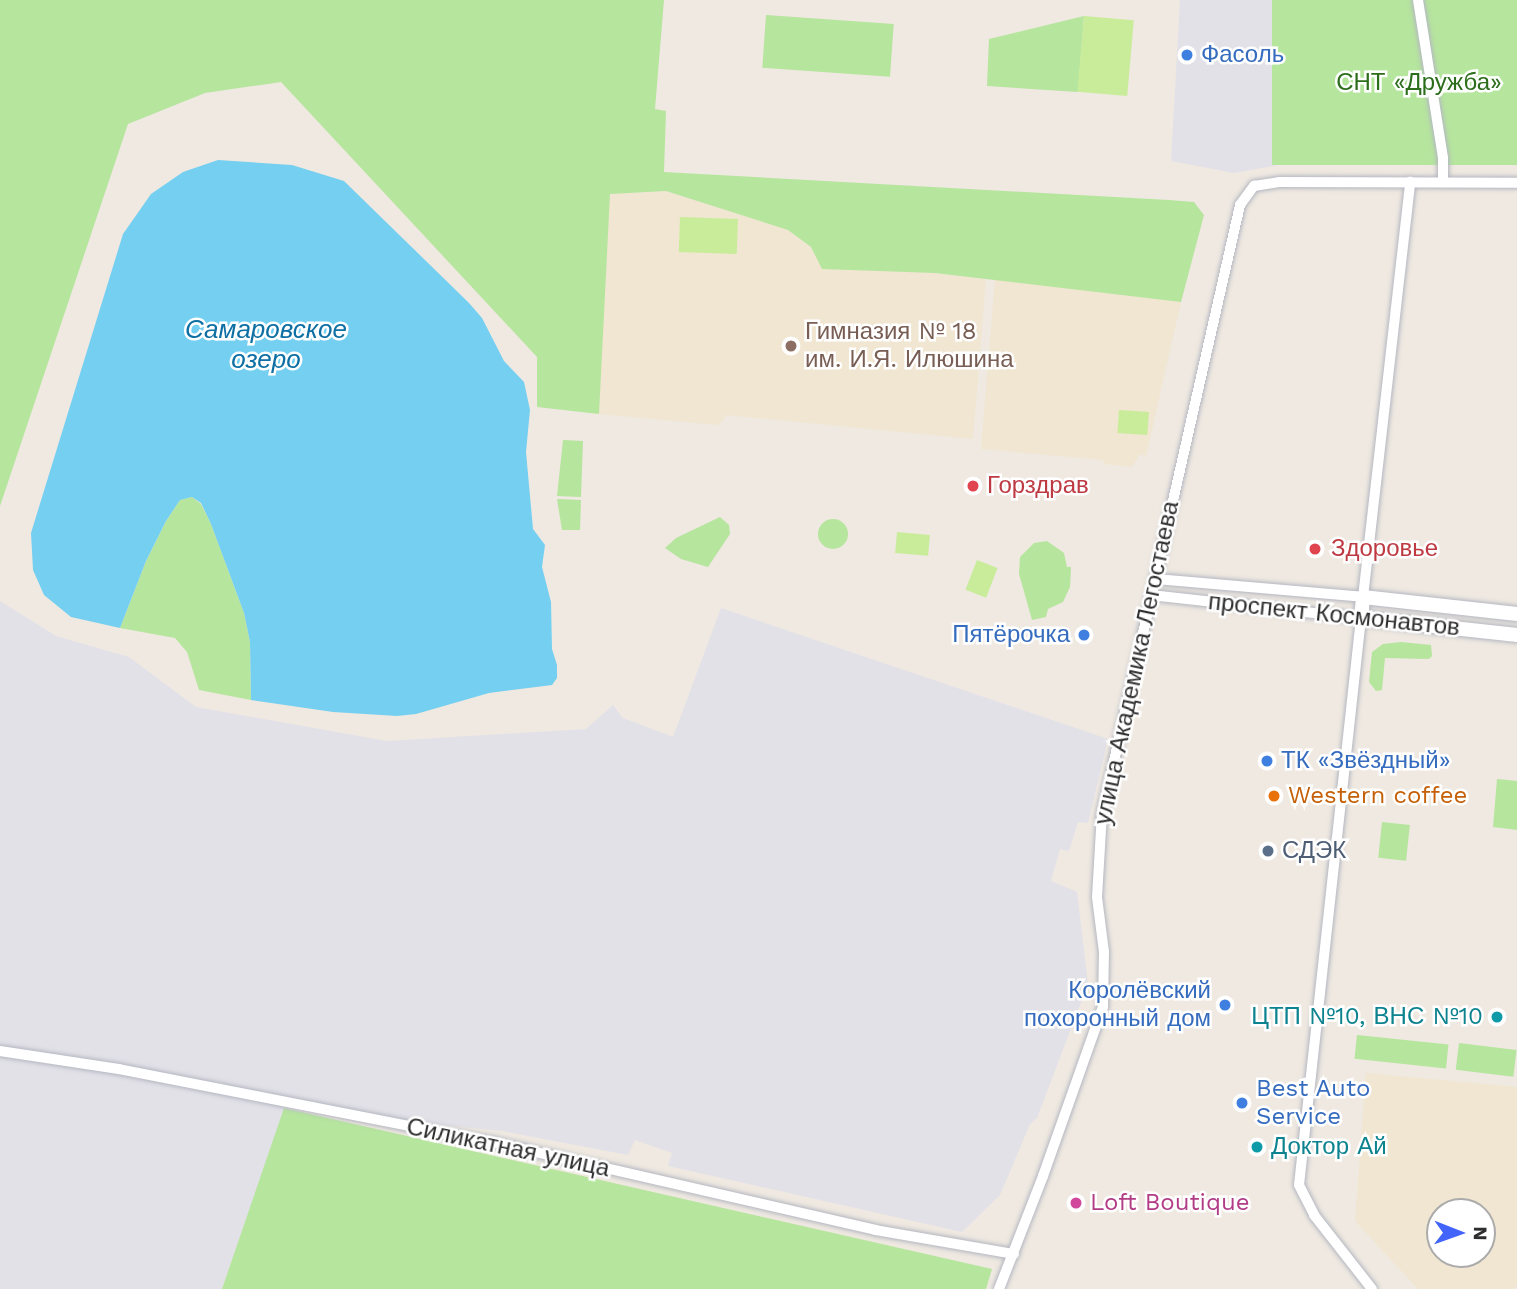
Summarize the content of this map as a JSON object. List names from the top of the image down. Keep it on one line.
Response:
{"streets":{"street":["проспект Космонавтов","улица Академика Легостаева","Силикатная улица"]},"crossings":[["проспект Космонавтов","улица Академика Легостаева"],["улица Академика Легостаева","Силикатная улица"]],"water":["Самаровское озеро"],"parks":["СНТ «Дружба»"],"places":["Фасоль","Гимназия № 18 им. И.Я. Илюшина","Горздрав","Здоровье","Пятёрочка","ТК «Звёздный»","Western coffee","СДЭК","Королёвский похоронный дом","ЦТП №10, ВНС №10","Best Auto Service","Доктор Ай","Loft Boutique"],"north":"right"}
